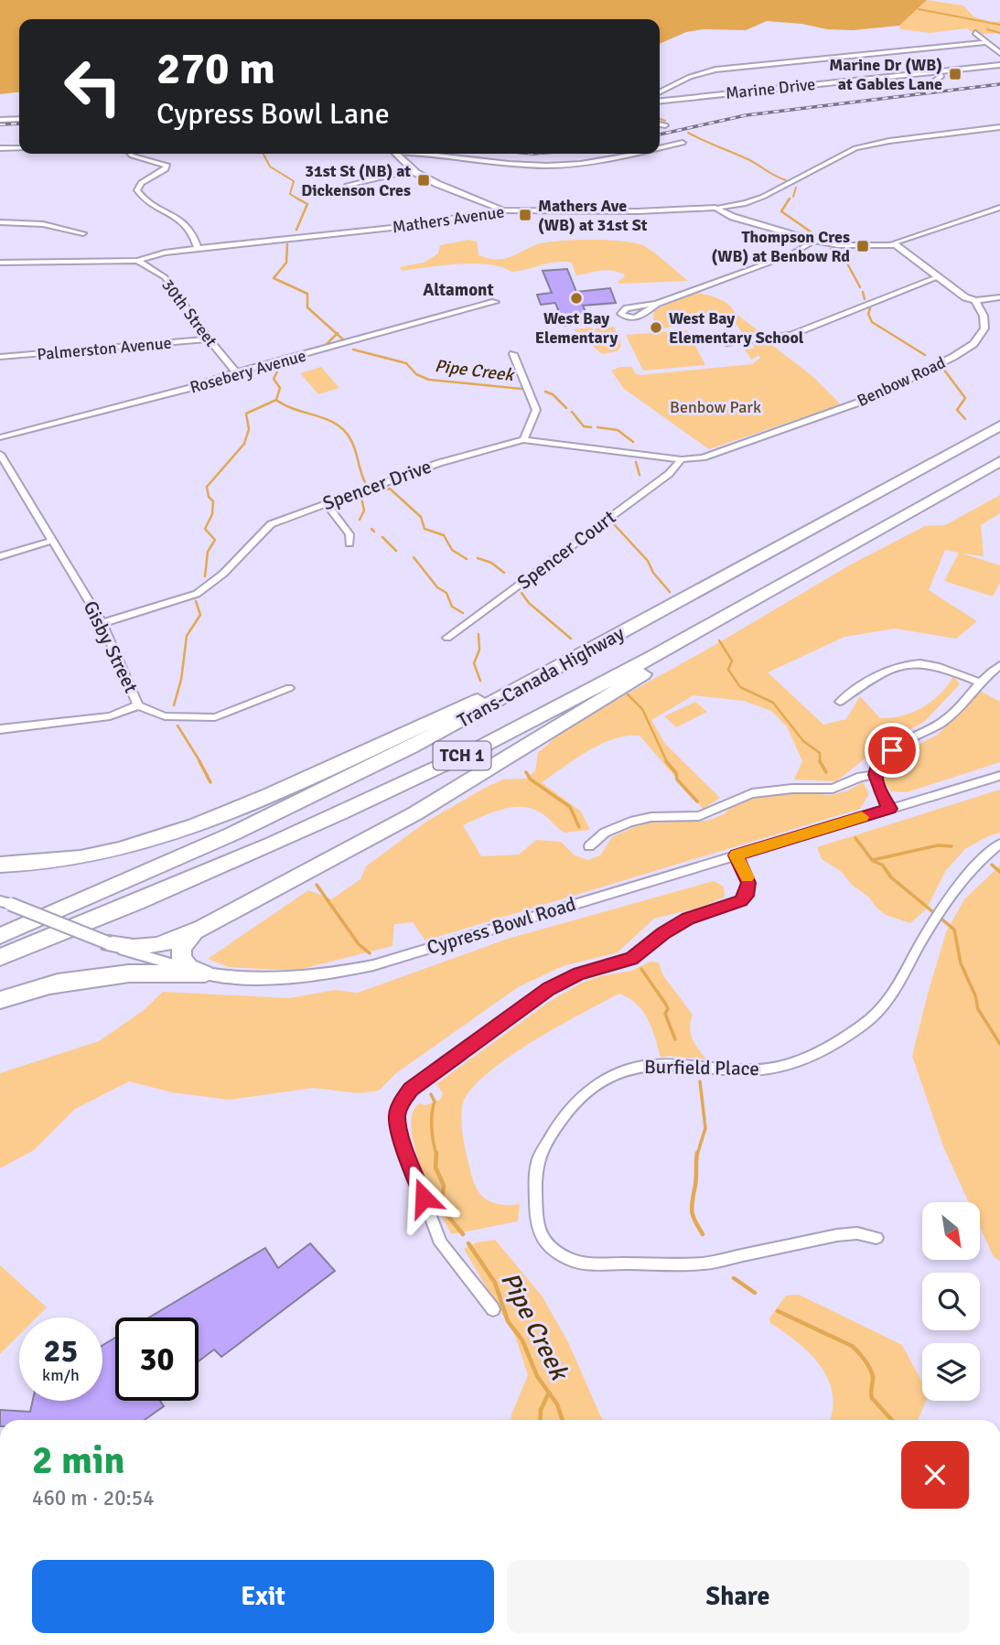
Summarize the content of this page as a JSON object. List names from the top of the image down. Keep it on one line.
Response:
{"streets":{"highway":["Trans-Canada Highway","TCH 1"],"main road":["Marine Drive"],"street":["Mathers Avenue","30th Street","Palmerston Avenue","Rosebery Avenue","Benbow Road","Spencer Drive","Spencer Court","Gisby Street","Cypress Bowl Road","Burfield Place"]},"crossings":[["Mathers Avenue","30th Street"],["30th Street","Palmerston Avenue"],["30th Street","Rosebery Avenue"],["Benbow Road","Spencer Drive"],["Benbow Road","Spencer Court"],["Spencer Drive","Spencer Court"],["Spencer Drive","Gisby Street"]],"districts":["Altamont"],"water":["Pipe Creek"],"parks":["Benbow Park"],"places":{"transit":["Marine Dr (WB) at Gables Lane","31st St (NB) at Dickenson Cres","Mathers Ave (WB) at 31st St","Thompson Cres (WB) at Benbow Rd"],"other":["West Bay Elementary","West Bay Elementary School"]},"north":"bottom right","page":{"turn":["270 m","Cypress Bowl Lane"],"speed":"25 km/h","limit":"30","heading":["2 min","460 m · 20:54"],"buttons":["Exit","Share"]}}
